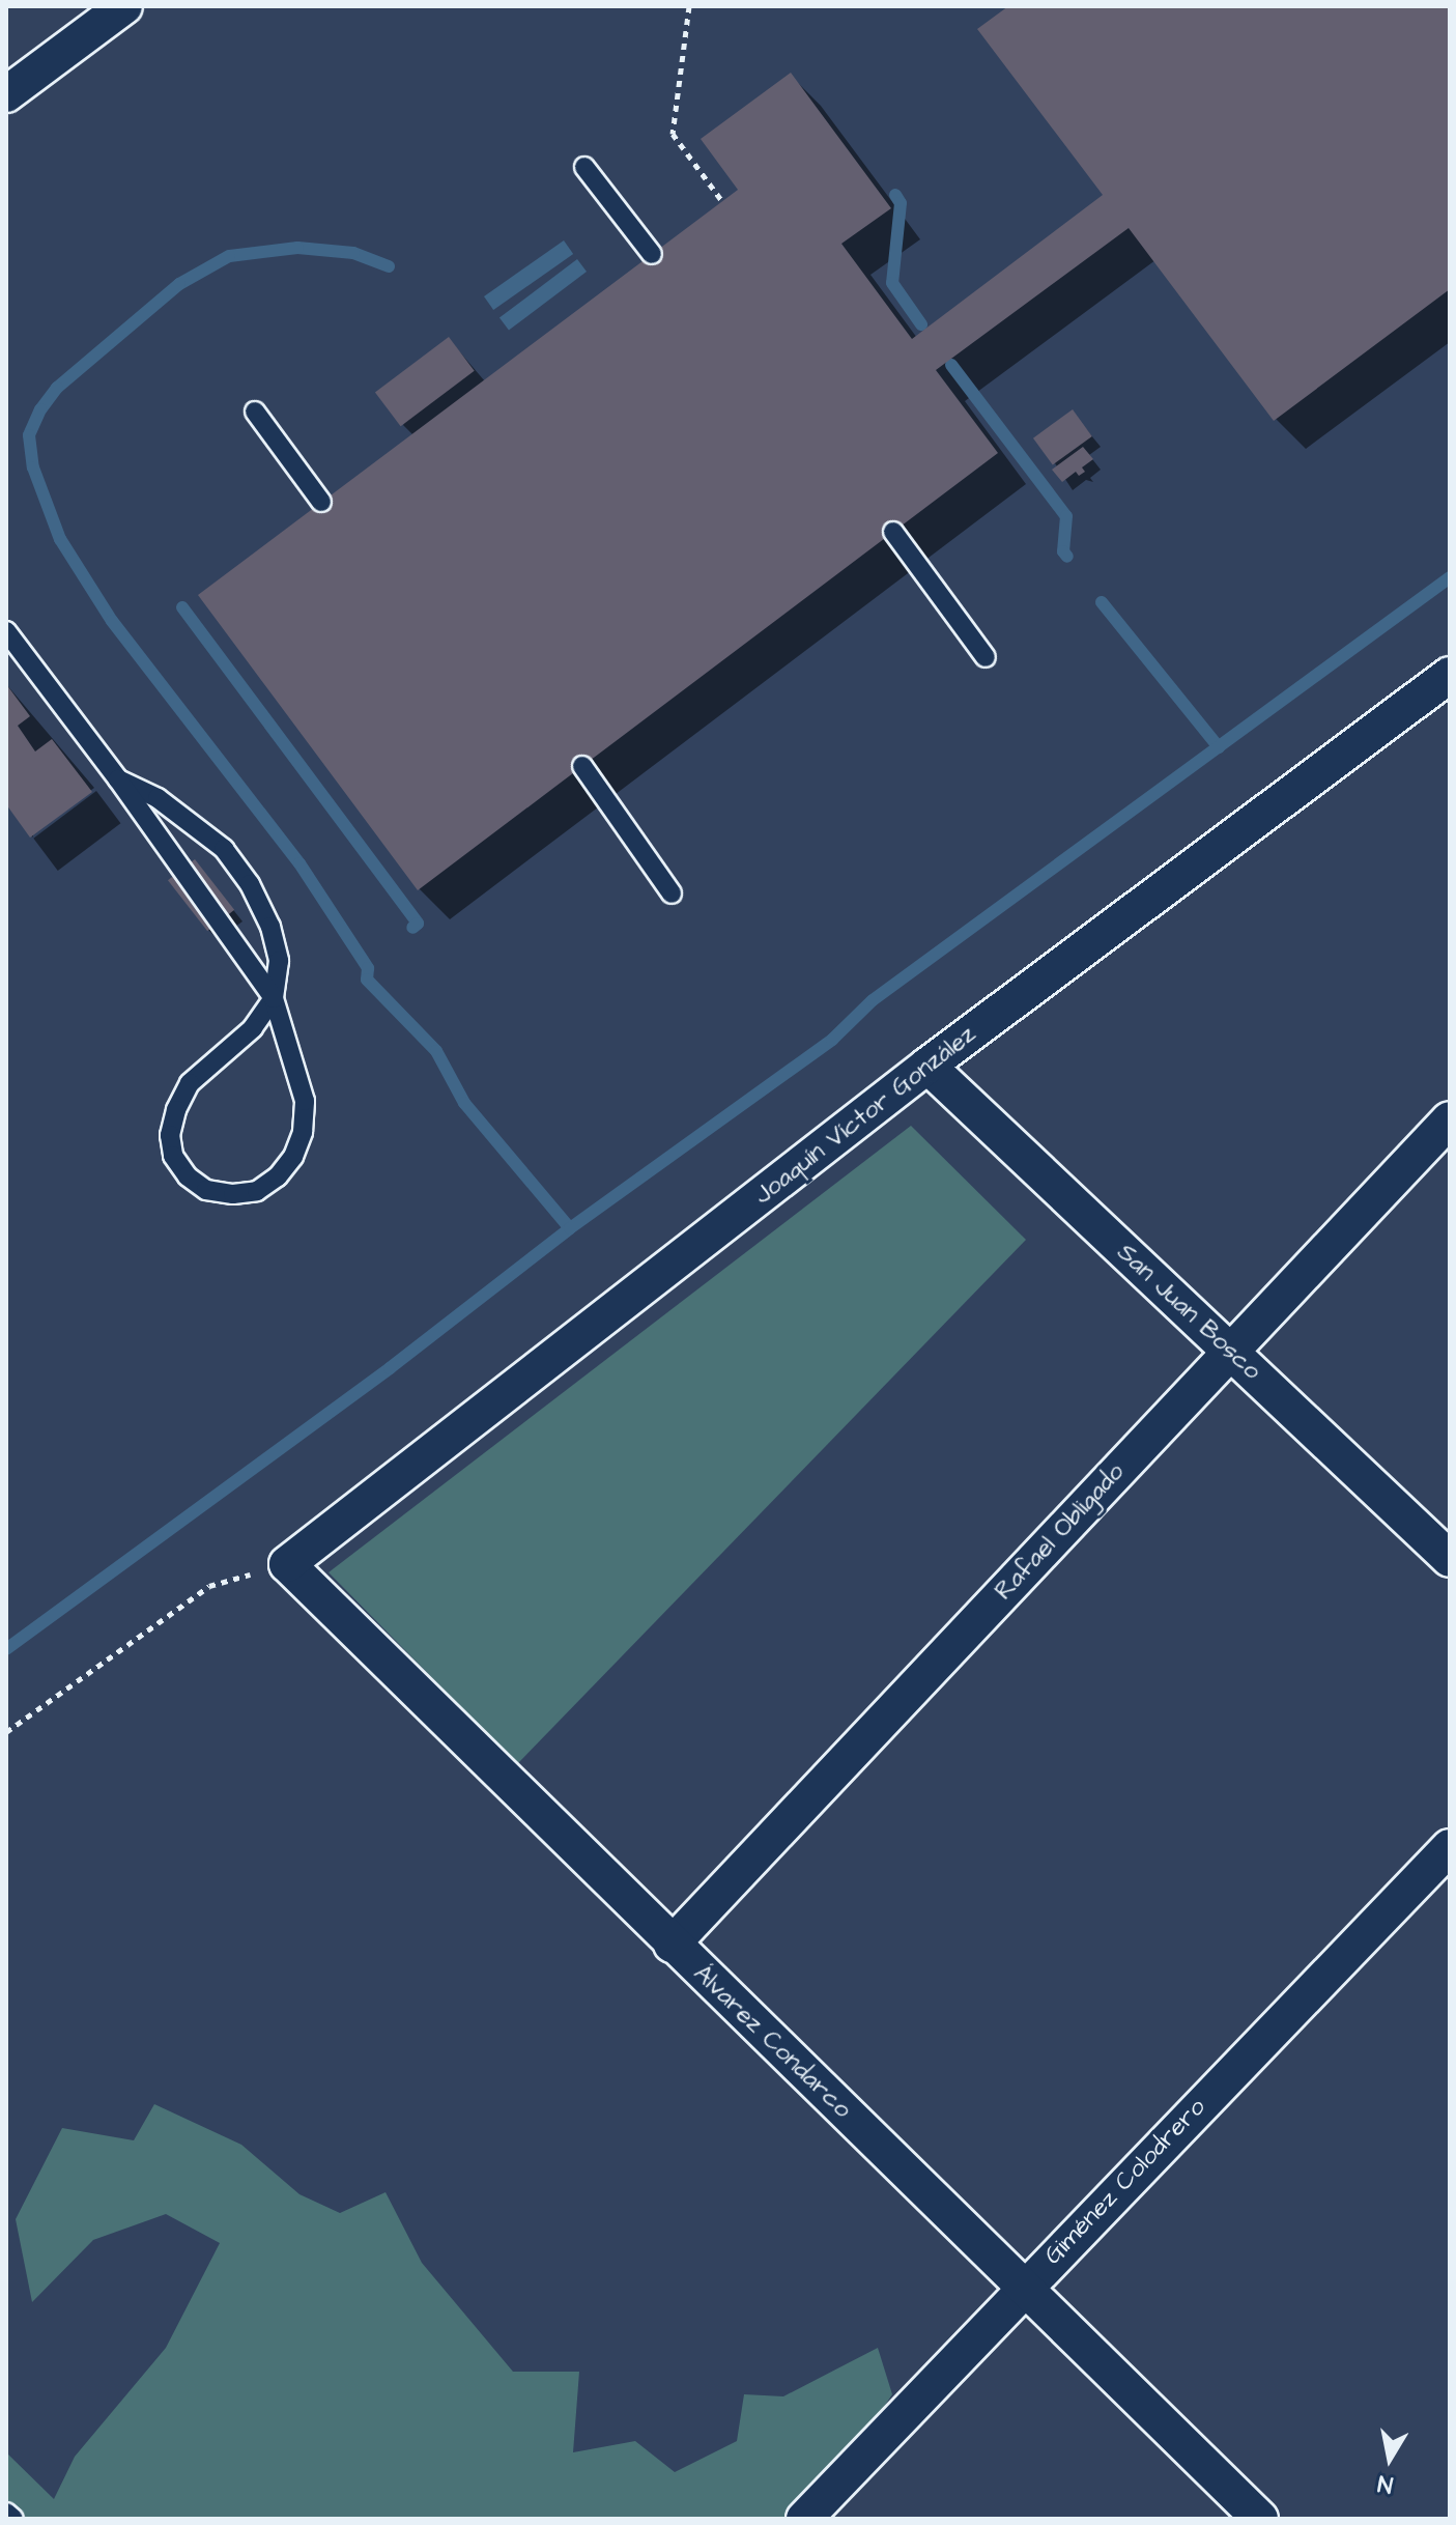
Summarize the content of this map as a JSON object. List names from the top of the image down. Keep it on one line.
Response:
{"streets":{"street":["Joaquín Víctor González","San Juan Bosco","Rafael Obligado","Álvarez Condarco","Giménez Colodrero"]},"crossings":[["Joaquín Víctor González","San Juan Bosco"],["Joaquín Víctor González","Álvarez Condarco"],["San Juan Bosco","Rafael Obligado"],["Rafael Obligado","Álvarez Condarco"],["Álvarez Condarco","Giménez Colodrero"]],"north":"bottom"}
